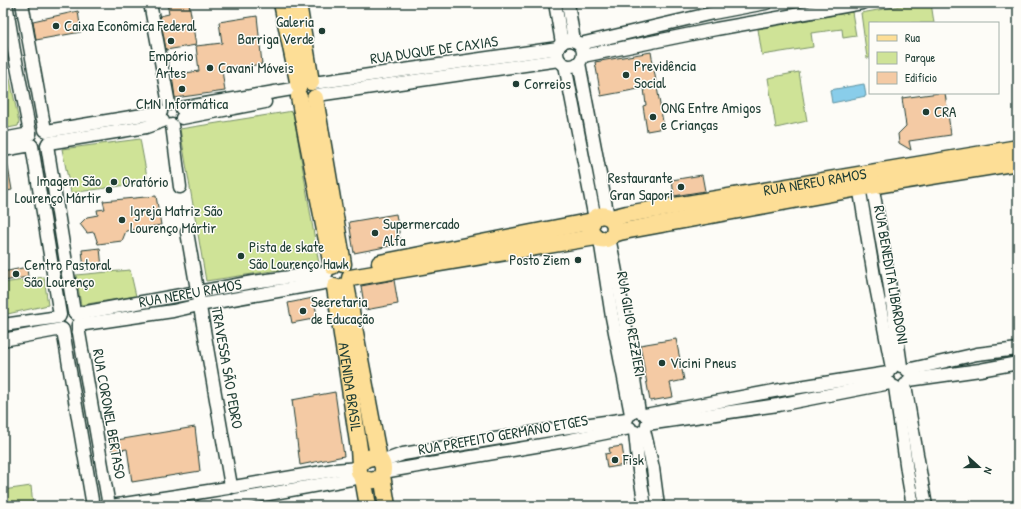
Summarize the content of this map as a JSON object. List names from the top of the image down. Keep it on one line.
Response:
{"streets":{"main road":["RUA NEREU RAMOS","AVENIDA BRASIL"],"street":["RUA DUQUE DE CAXIAS","RUA BENEDITA LIBARDONI","RUA GILIO REZZIERI","TRAVESSA SÃO PEDRO","RUA CORONEL BERTASO","RUA PREFEITO GERMANO ETGES"]},"crossings":[["RUA DUQUE DE CAXIAS","AVENIDA BRASIL"],["RUA DUQUE DE CAXIAS","RUA CORONEL BERTASO"],["RUA NEREU RAMOS","RUA BENEDITA LIBARDONI"],["RUA NEREU RAMOS","RUA GILIO REZZIERI"],["RUA NEREU RAMOS","TRAVESSA SÃO PEDRO"],["RUA NEREU RAMOS","AVENIDA BRASIL"],["RUA NEREU RAMOS","RUA CORONEL BERTASO"],["RUA BENEDITA LIBARDONI","RUA PREFEITO GERMANO ETGES"],["RUA GILIO REZZIERI","RUA PREFEITO GERMANO ETGES"],["AVENIDA BRASIL","RUA PREFEITO GERMANO ETGES"]],"places":["Caixa Econômica Federal","Galeria Barriga Verde","Empório Artes","Cavani Móveis","Previdência Social","Correios","CMN Informática","CRA","ONG Entre Amigos e Crianças","Oratório","Restaurante Gran Sapori","Imagem São Lourenço Mártir","Igreja Matriz São Lourenço Mártir","Supermercado Alfa","Pista de skate São Lourenço Hawk","Posto Ziem","Centro Pastoral São Lourenço","Secretaria de Educação","Vicini Pneus","Fisk"],"legend":["Rua","Parque","Edifício"],"north":"right"}
